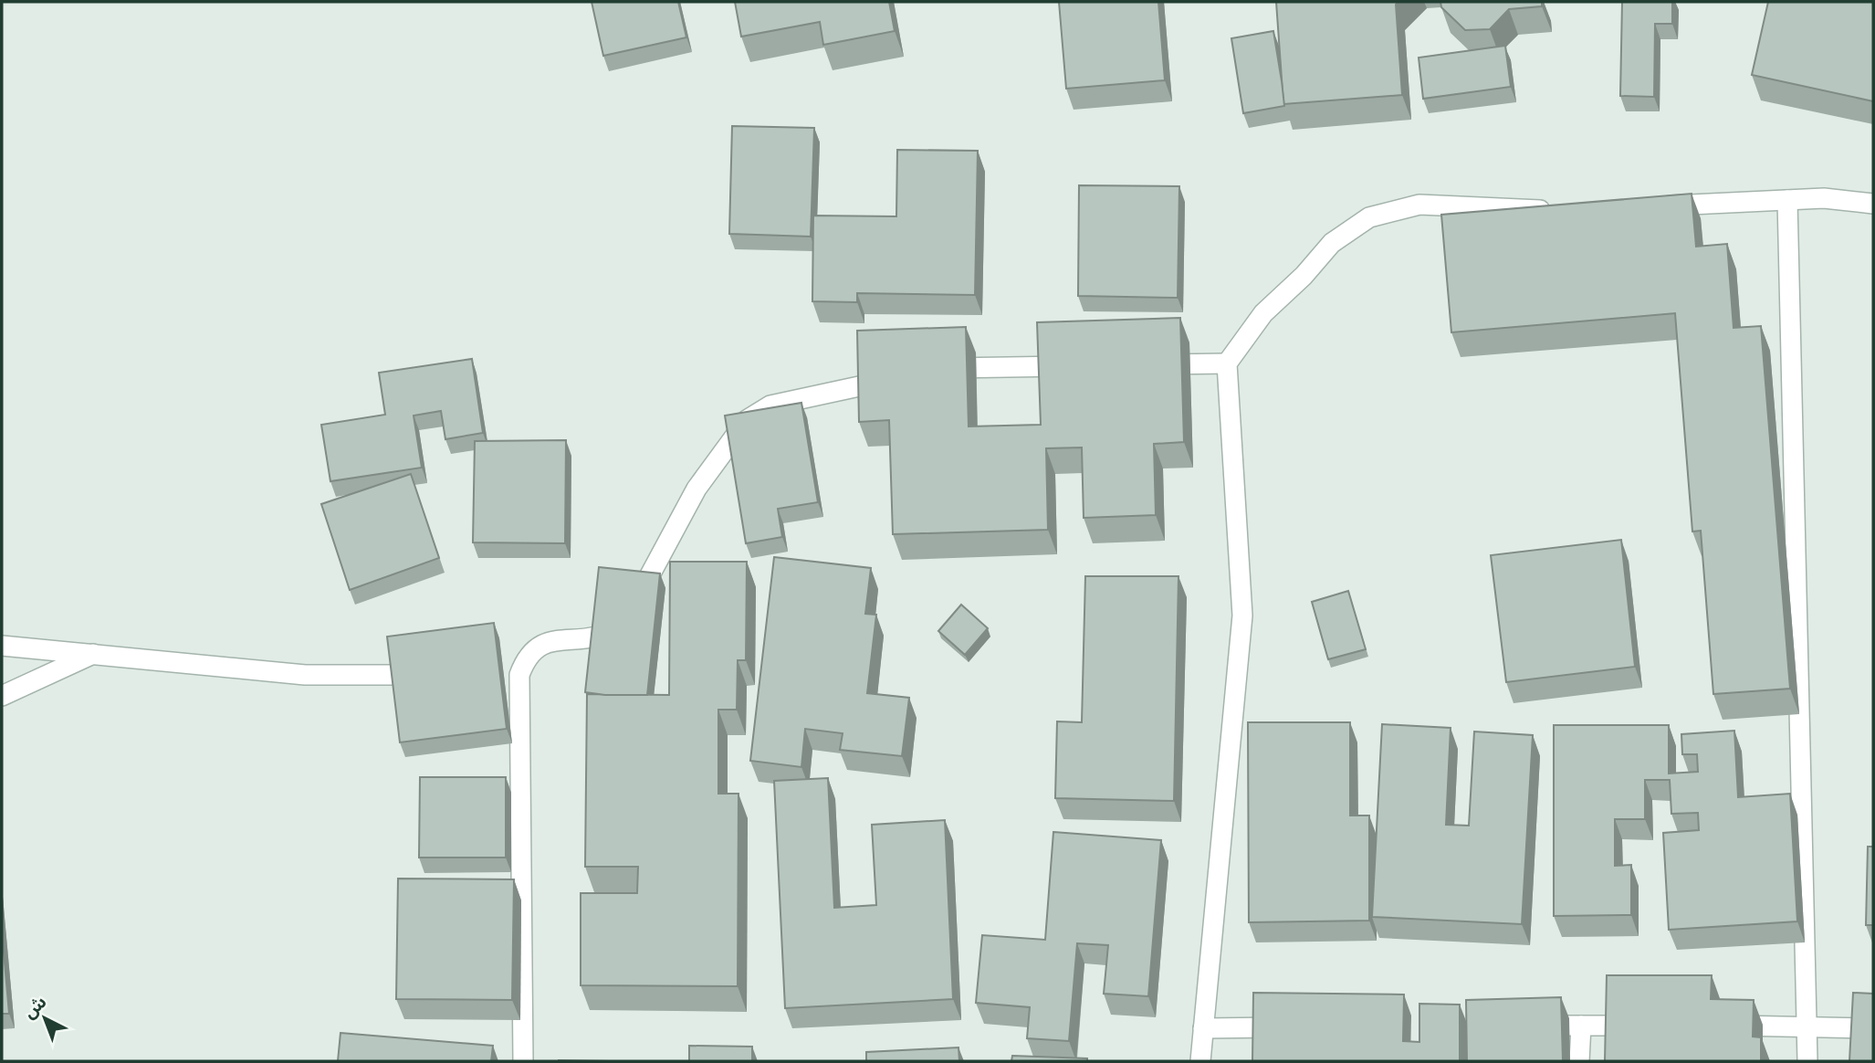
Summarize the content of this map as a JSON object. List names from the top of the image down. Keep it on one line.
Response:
{"north":"top left"}
